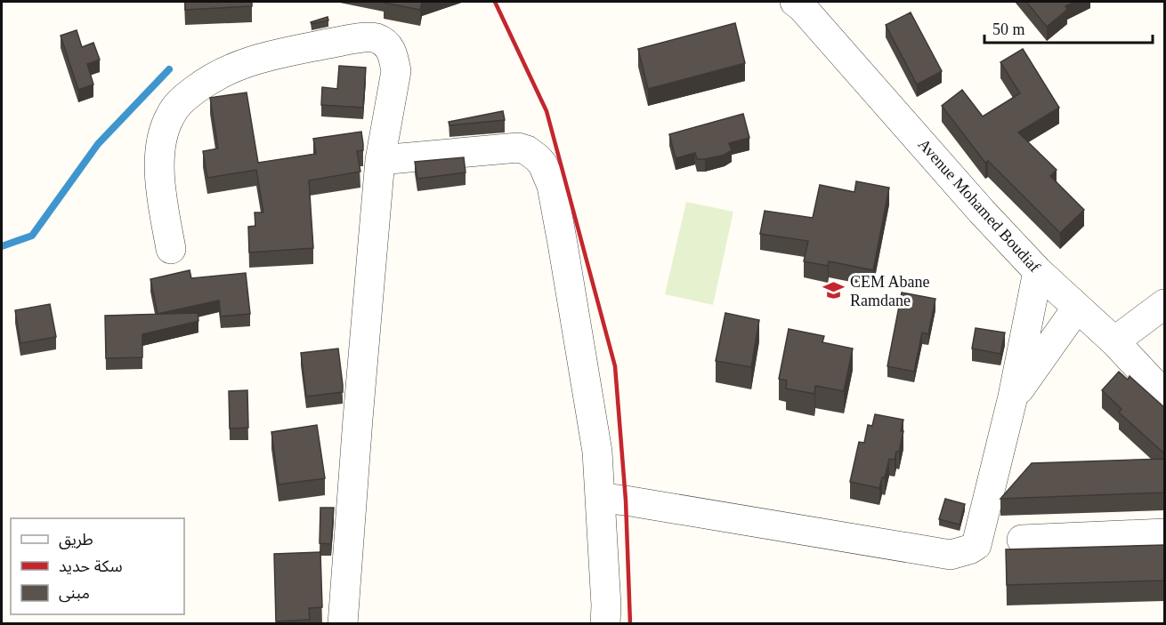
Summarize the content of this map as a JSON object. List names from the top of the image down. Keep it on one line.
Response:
{"streets":{"street":["Avenue Mohamed Boudiaf"]},"places":{"school or university":["CEM Abane Ramdane"]},"legend":["طريق","سكة حديد","مبنى"],"scale_bar":"50 m"}
